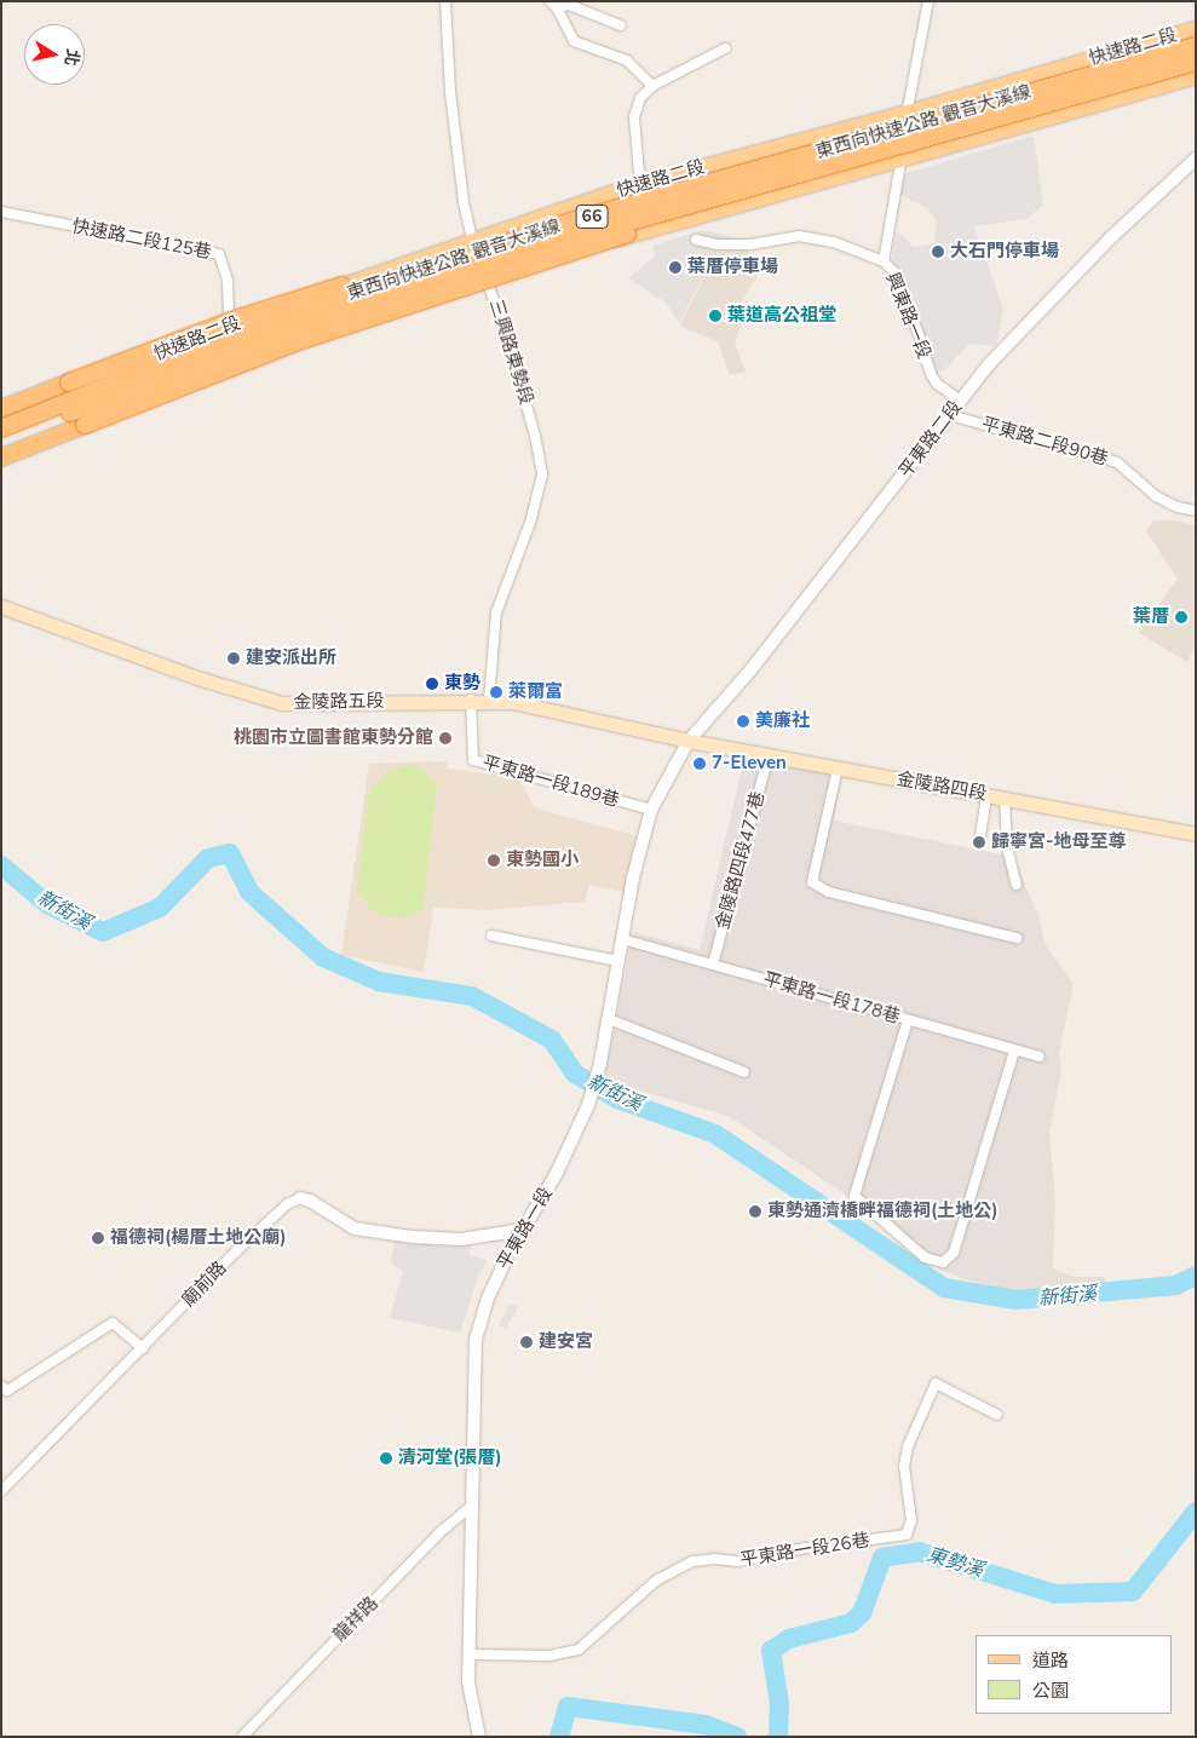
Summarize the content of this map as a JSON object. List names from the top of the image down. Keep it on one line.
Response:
{"streets":{"highway":["東西向快速公路 觀音大溪線","66"],"main road":["快速路二段","金陵路五段","金陵路四段"],"street":["快速路二段125巷","興東路一段","三興路東勢段","平東路二段","平東路二段90巷","平東路一段189巷","金陵路四段477巷","平東路一段178巷","平東路一段","廟前路","平東路一段26巷","龍祥路"]},"crossings":[["快速路二段","興東路一段"],["快速路二段","三興路東勢段"],["興東路一段","平東路二段"],["三興路東勢段","金陵路五段"],["平東路二段","平東路二段90巷"],["平東路二段","金陵路五段"],["平東路二段","金陵路四段"],["平東路二段","平東路一段"],["金陵路五段","平東路一段189巷"],["金陵路五段","金陵路四段"],["金陵路五段","平東路一段"],["平東路一段189巷","平東路一段"],["金陵路四段","金陵路四段477巷"],["金陵路四段","平東路一段"],["金陵路四段477巷","平東路一段178巷"],["平東路一段178巷","平東路一段"],["平東路一段","廟前路"],["平東路一段","平東路一段26巷"],["平東路一段","龍祥路"]],"water":["新街溪","東勢溪"],"places":["大石門停車場","葉厝停車場","葉道高公祖堂","葉厝","建安派出所","東勢","萊爾富","美廉社","桃園市立圖書館東勢分館","7-Eleven","歸寧宮-地母至尊","東勢國小","東勢通濟橋畔福德祠(土地公)","福德祠(楊厝土地公廟)","建安宮","清河堂(張厝)"],"legend":["道路","公園"],"north":"right"}
